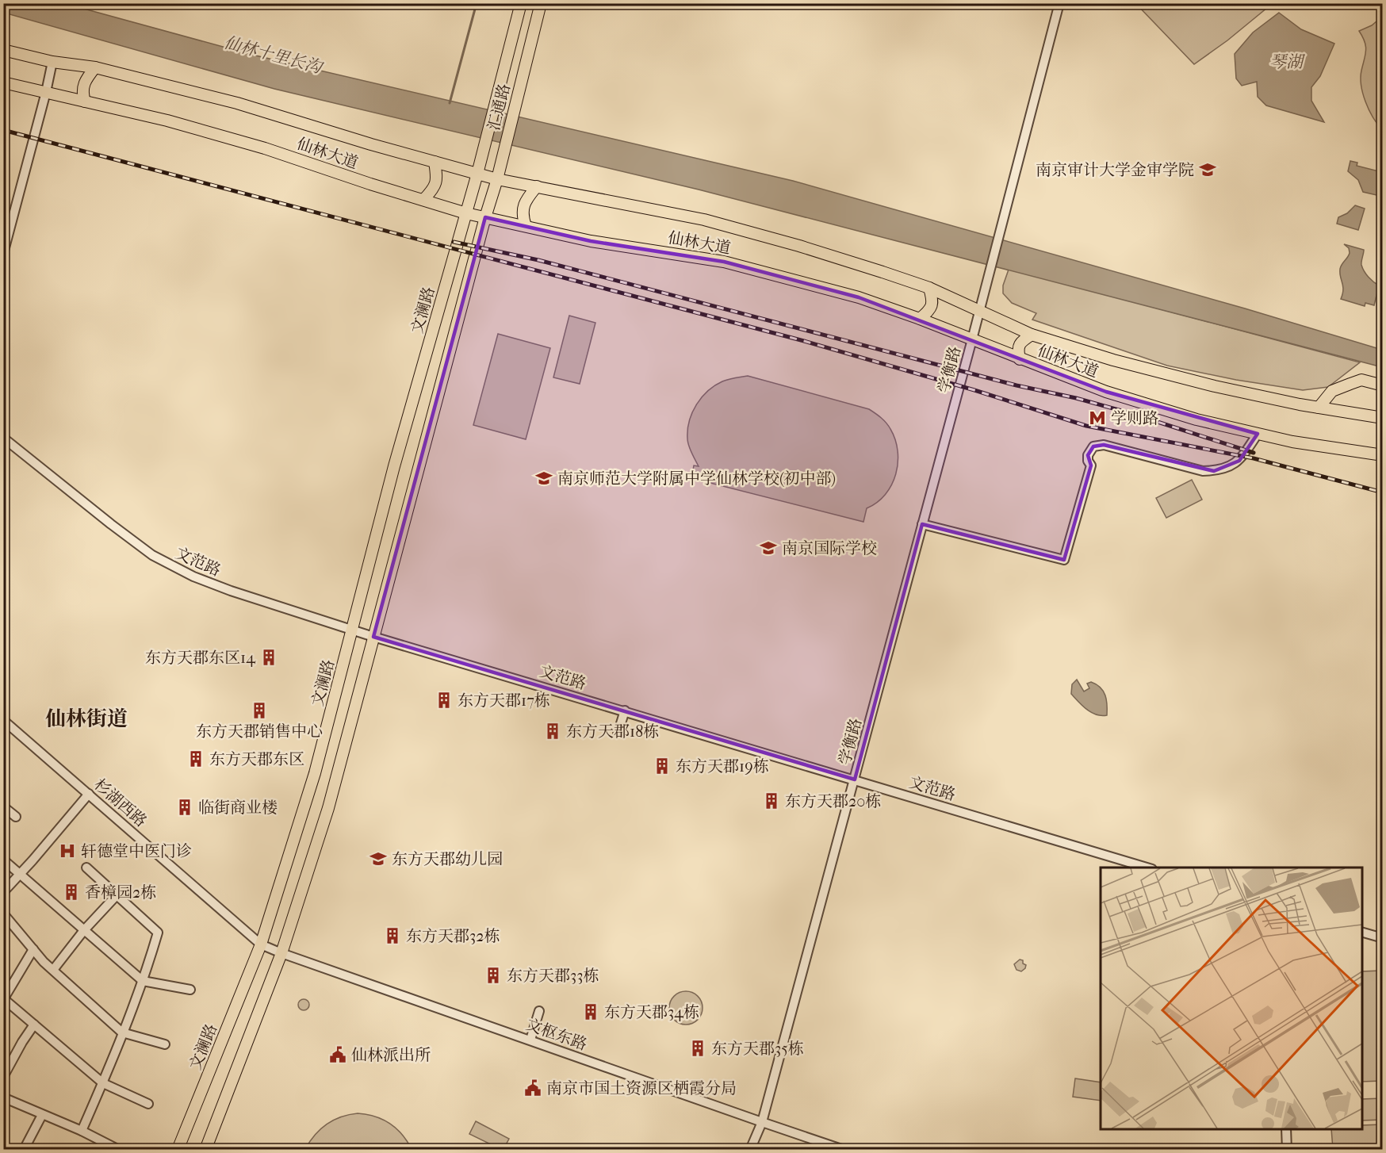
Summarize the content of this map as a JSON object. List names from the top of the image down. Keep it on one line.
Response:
{"streets":{"main road":["汇通路","仙林大道","文澜路"],"street":["学衡路","文范路","杉湖西路","文枢东路"]},"crossings":[["汇通路","仙林大道"],["汇通路","文澜路"],["仙林大道","文澜路"],["仙林大道","学衡路"],["文澜路","文范路"],["文澜路","杉湖西路"],["文澜路","文枢东路"],["学衡路","文范路"],["学衡路","文枢东路"],["杉湖西路","文枢东路"]],"districts":["仙林街道"],"water":["仙林十里长沟","琴湖"],"places":{"school or university":["南京审计大学金审学院","南京师范大学附属中学仙林学校(初中部)","南京国际学校","东方天郡幼儿园"],"metro station":["学则路"],"building":["东方天郡东区14","东方天郡17栋","东方天郡销售中心","东方天郡18栋","东方天郡东区","东方天郡19栋","东方天郡20栋","临街商业楼","香樟园2栋","东方天郡32栋","东方天郡33栋","东方天郡34栋","东方天郡35栋"],"hospital":["轩德堂中医门诊"],"public building":["仙林派出所","南京市国土资源区栖霞分局"]}}
